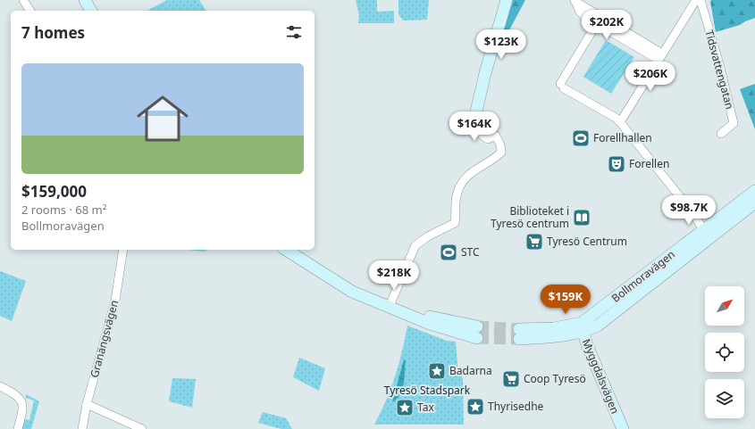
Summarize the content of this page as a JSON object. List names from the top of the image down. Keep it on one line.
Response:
{"streets":{"street":["Tidsvattengatan","Bollmoravägen","Granängsvägen","Myggdalsvägen"]},"crossings":[["Bollmoravägen","Myggdalsvägen"]],"parks":["Tyresö Stadspark"],"places":{"sports":["Forellhallen","STC"],"theatre":["Forellen"],"library":["Biblioteket i Tyresö centrum"],"supermarket":["Tyresö Centrum","Coop Tyresö"],"place":["Badarna","Thyrisedhe","Tax"]},"north":"top right","page":{"price":["$202K","$123K","$206K","$164K","$98.7K","$218K","$159K"],"heading":"7 homes","list":[{"name":"$159,000","note":"2 rooms · 68 m² · Bollmoravägen"}]}}
